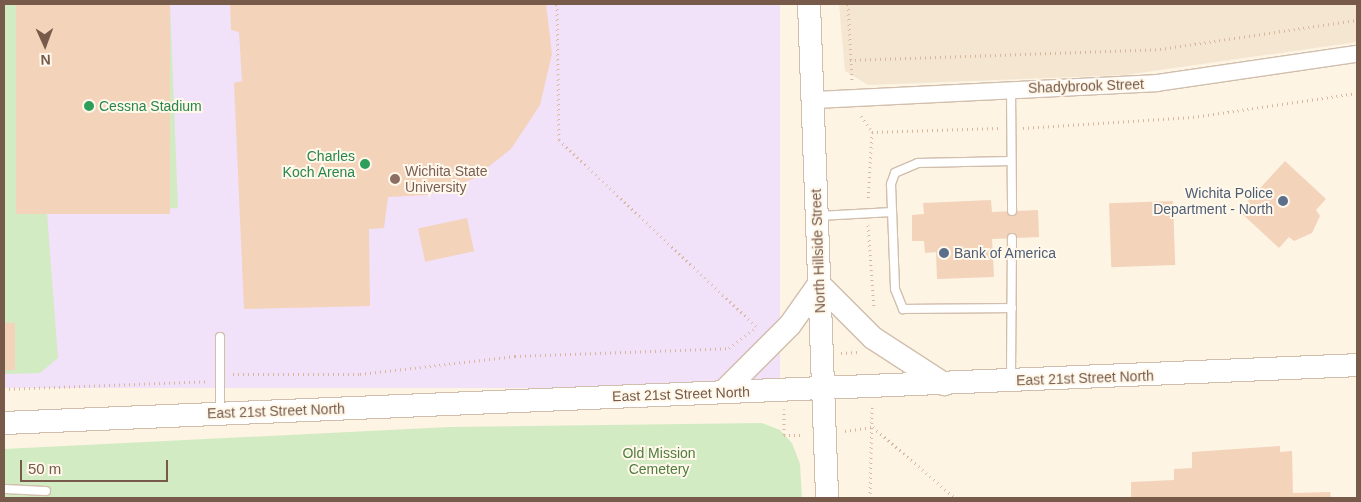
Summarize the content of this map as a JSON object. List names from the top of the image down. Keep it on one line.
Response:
{"streets":{"main road":["North Hillside Street","East 21st Street North"],"street":["Shadybrook Street"]},"crossings":[["Shadybrook Street","North Hillside Street"],["North Hillside Street","East 21st Street North"]],"parks":["Old Mission Cemetery"],"places":["Cessna Stadium","Charles Koch Arena","Wichita State University","Wichita Police Department - North","Bank of America"],"scale_bar":"50 m","north":"bottom"}
